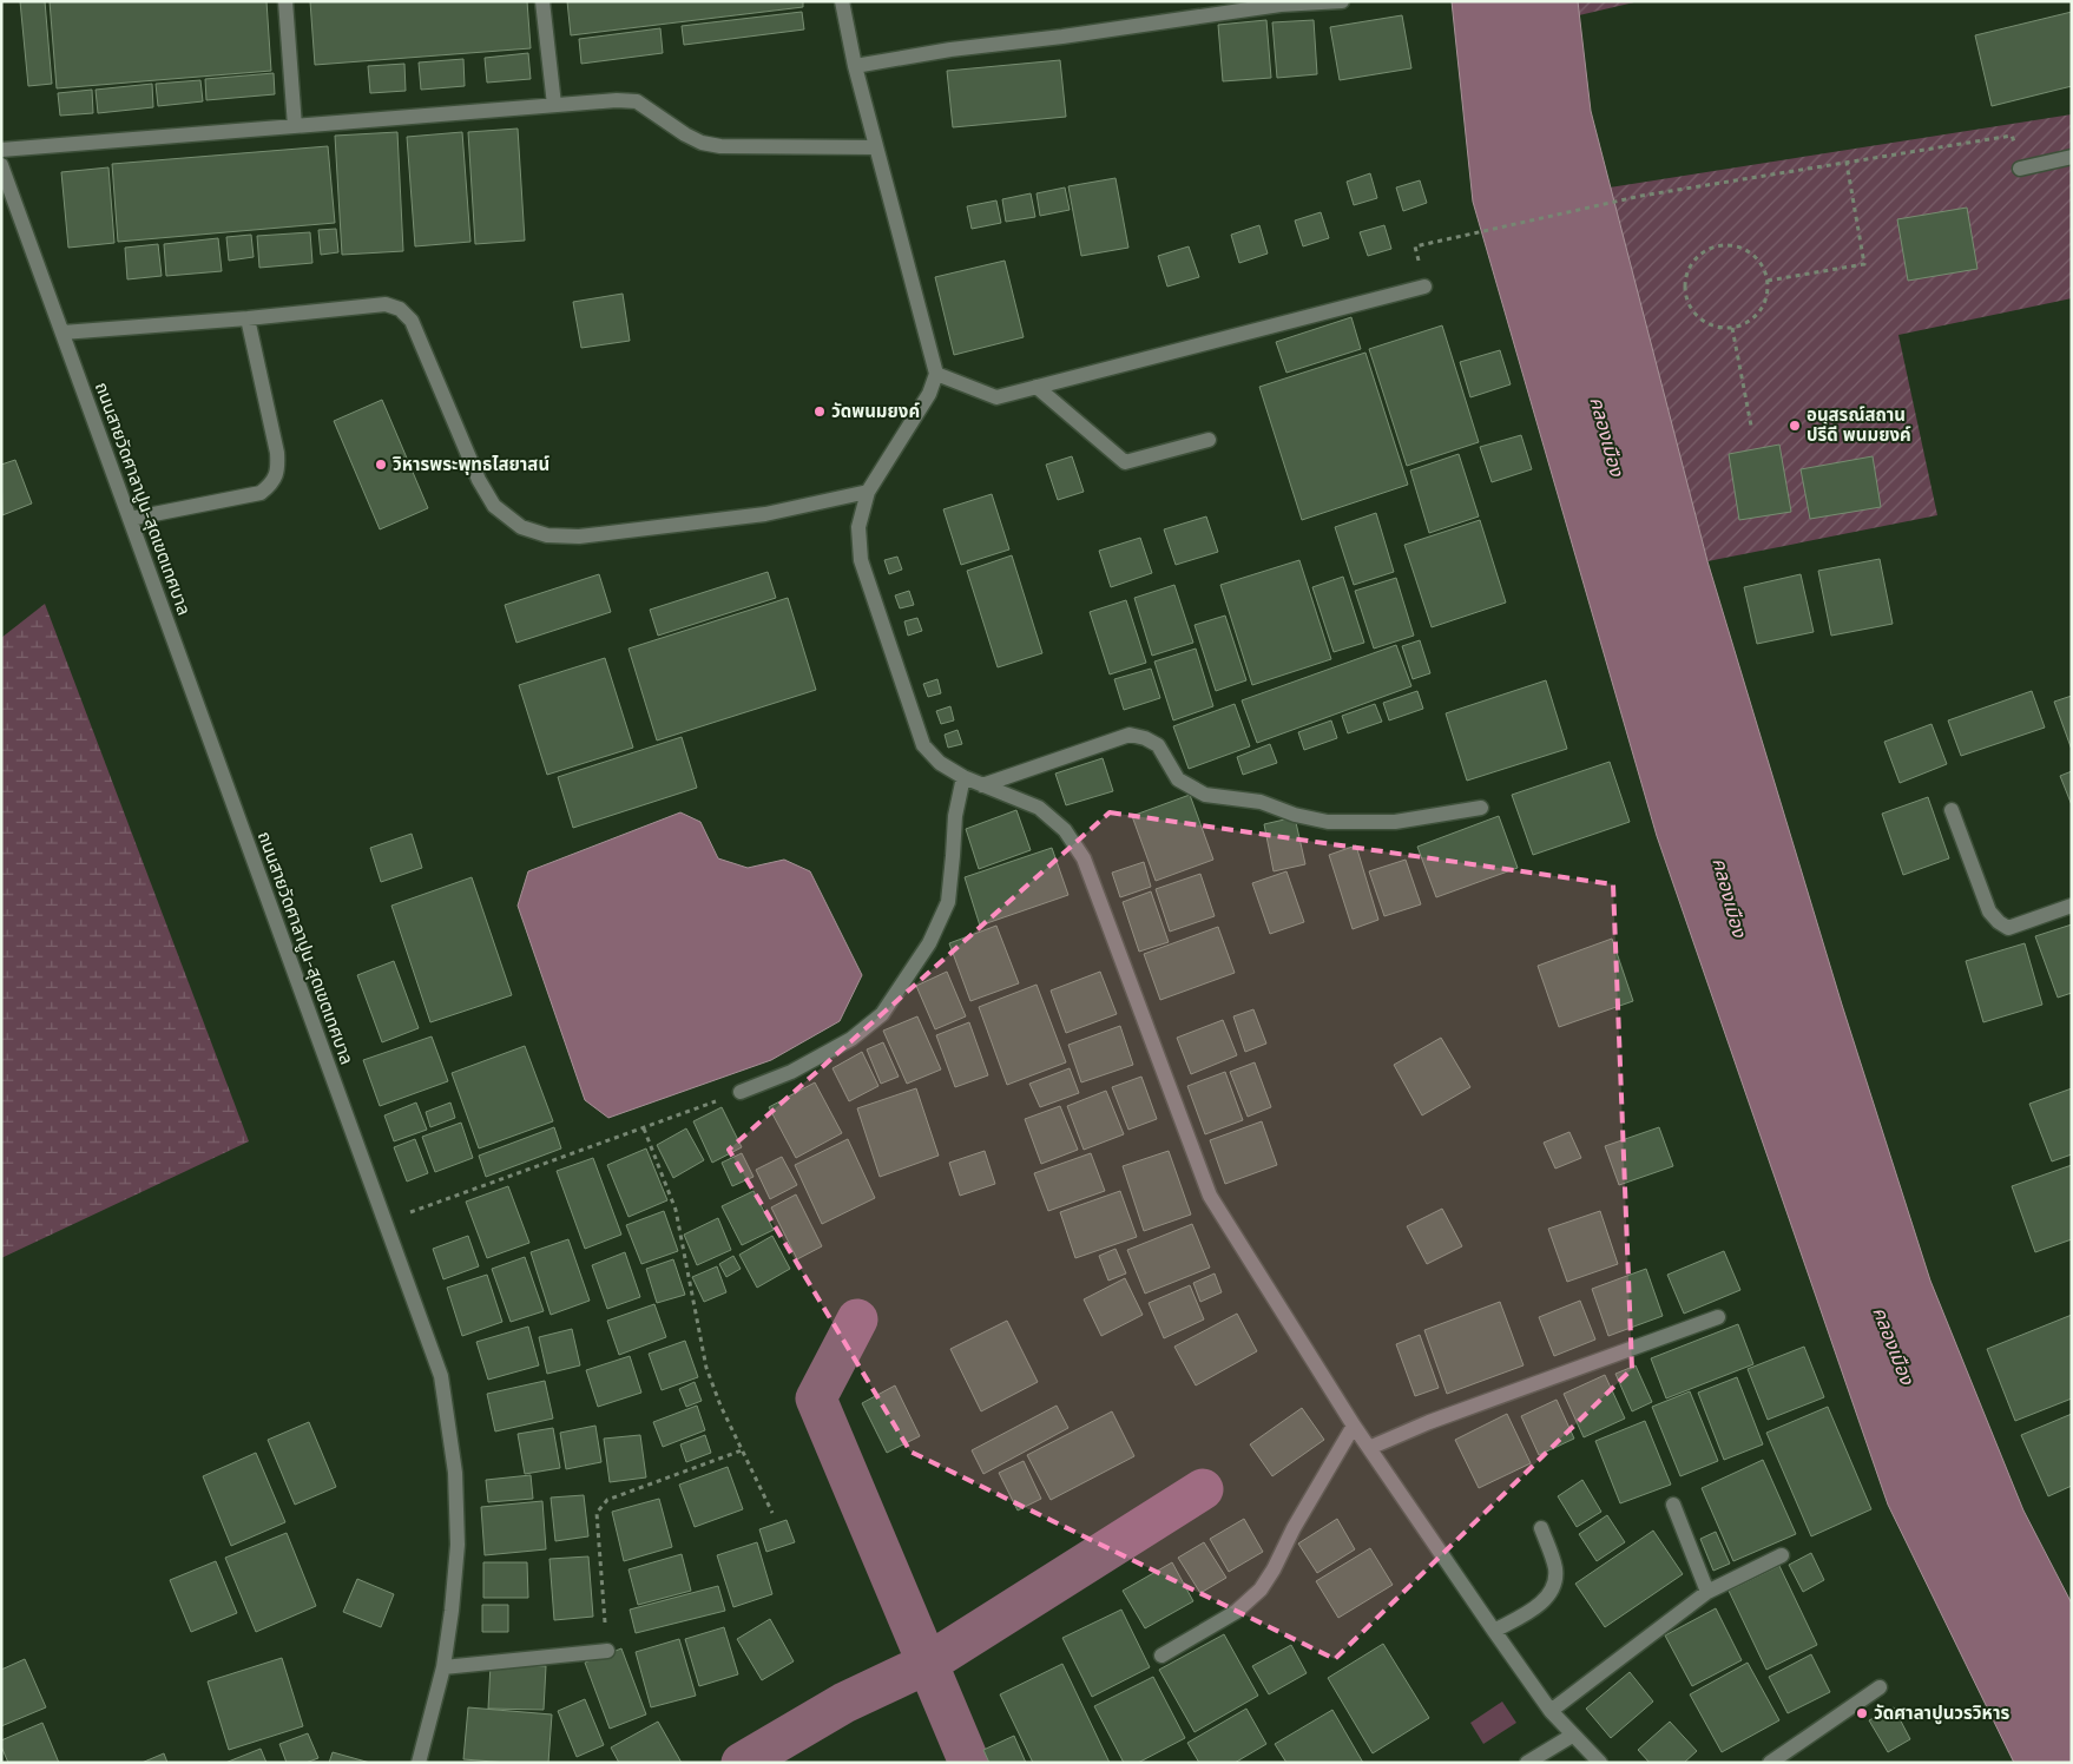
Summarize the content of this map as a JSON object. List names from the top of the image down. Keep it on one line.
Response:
{"streets":{"street":["ถนนสายวัดศาลาปูน-สุดเขตเทศบาล"]},"water":["คลองเมือง"],"places":["วัดพนมยงค์","อนุสรณ์สถาน ปรีดี พนมยงค์","วิหารพระพุทธไสยาสน์","วัดศาลาปูนวรวิหาร"]}
